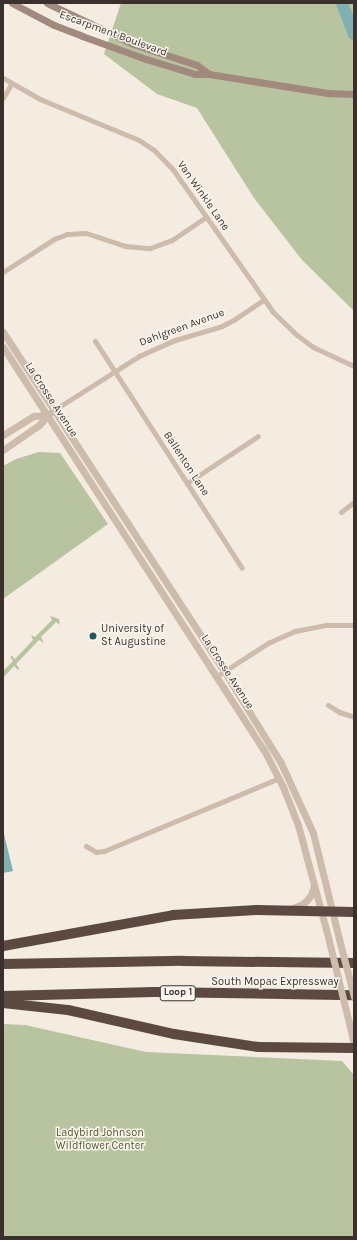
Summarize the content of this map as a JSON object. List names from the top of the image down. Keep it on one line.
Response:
{"streets":{"highway":["South Mopac Expressway","Loop 1"],"main road":["Escarpment Boulevard"],"street":["Van Winkle Lane","Dahlgreen Avenue","La Crosse Avenue","Ballenton Lane"]},"crossings":[["Van Winkle Lane","Dahlgreen Avenue"],["Dahlgreen Avenue","La Crosse Avenue"],["Dahlgreen Avenue","Ballenton Lane"],["La Crosse Avenue","South Mopac Expressway"]],"parks":["Ladybird Johnson Wildflower Center"],"places":["University of St Augustine"]}
